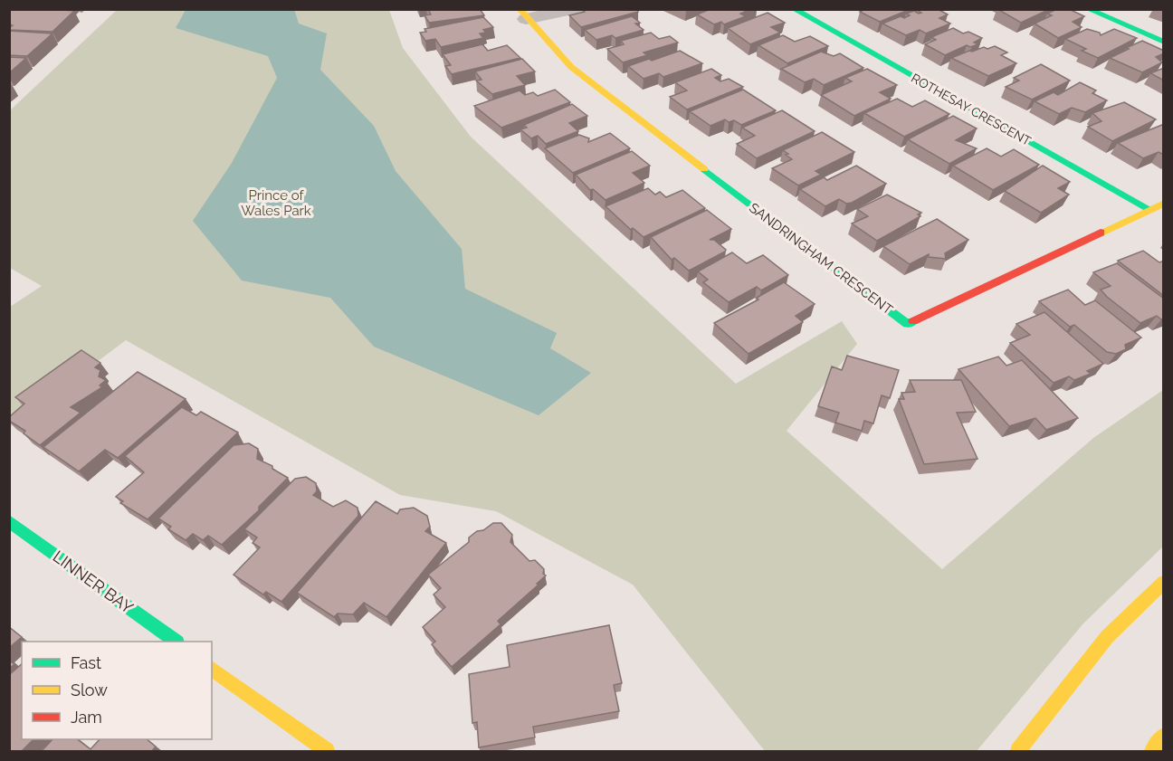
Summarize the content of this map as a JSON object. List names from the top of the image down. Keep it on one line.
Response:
{"streets":{"street":["ROTHESAY CRESCENT","SANDRINGHAM CRESCENT","LINNER BAY"]},"crossings":[["ROTHESAY CRESCENT","SANDRINGHAM CRESCENT"]],"parks":["Prince of Wales Park"],"legend":["Fast","Slow","Jam"]}
